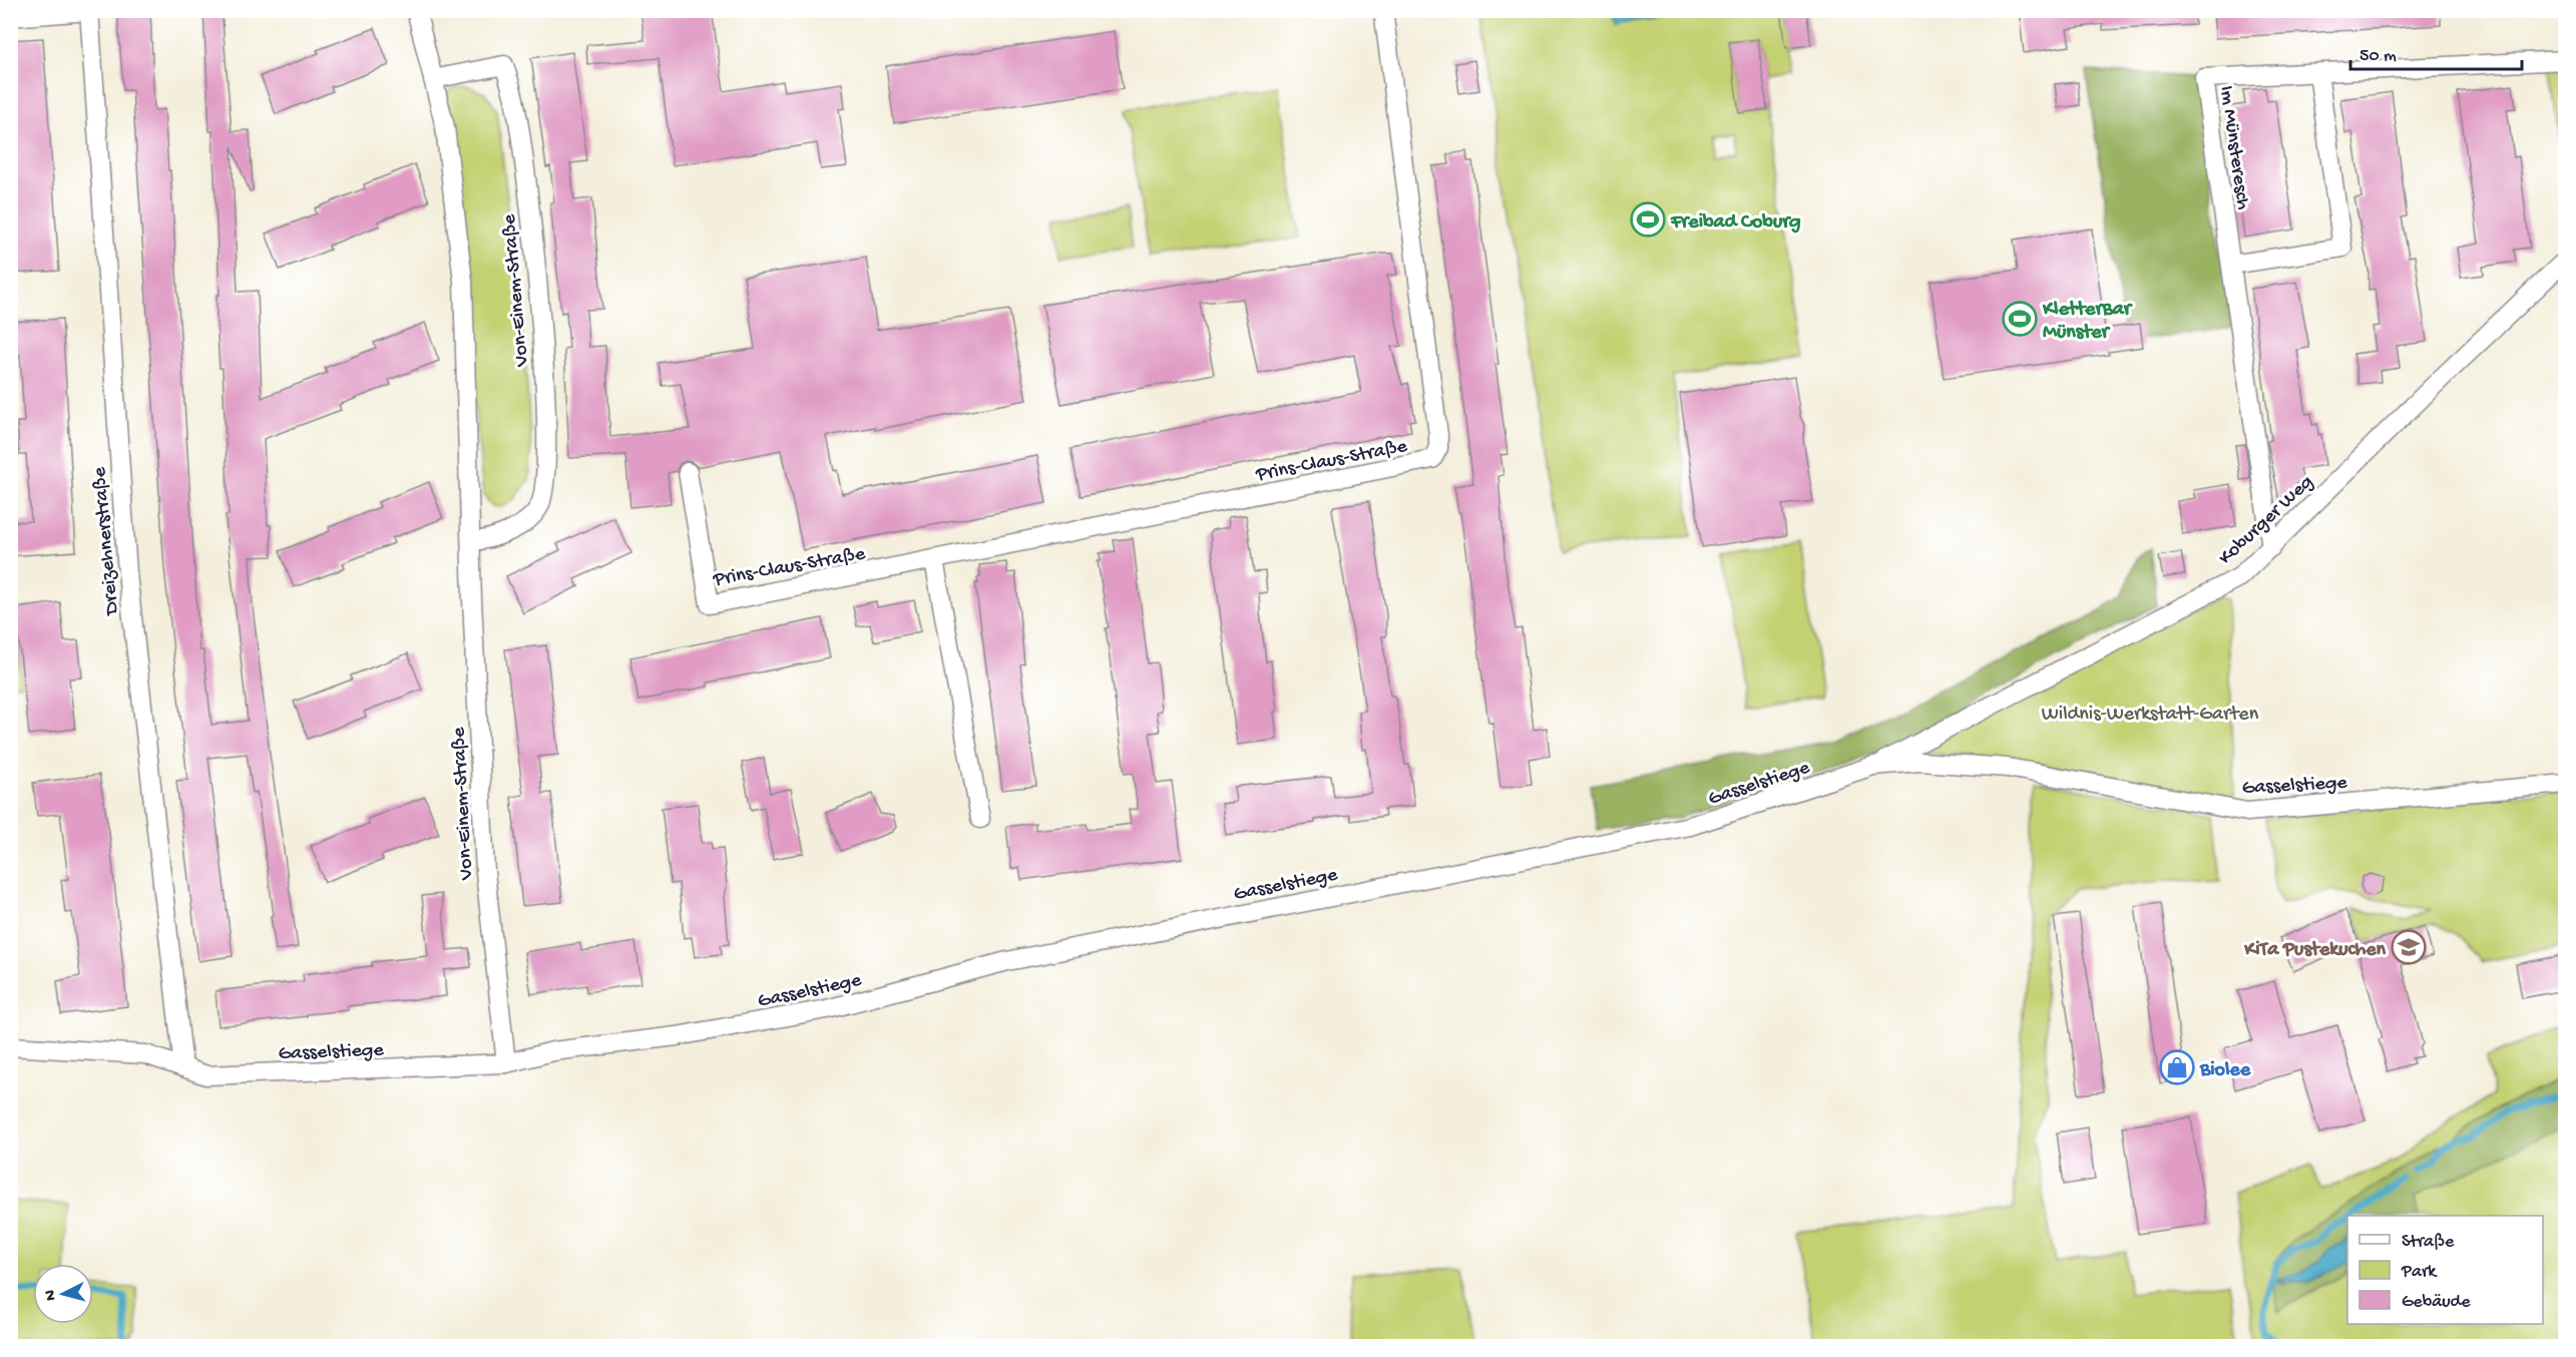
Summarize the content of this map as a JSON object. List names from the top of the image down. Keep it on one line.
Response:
{"streets":{"street":["Im Münsteresch","Von-Einem-Straße","Prins-Claus-Straße","Koburger Weg","Dreizehnerstraße","Gasselstiege"]},"crossings":[["Im Münsteresch","Koburger Weg"],["Von-Einem-Straße","Gasselstiege"],["Koburger Weg","Gasselstiege"],["Dreizehnerstraße","Gasselstiege"]],"parks":["Wildnis-Werkstatt-Garten"],"places":{"sports":["Freibad Coburg","KletterBar Münster"],"school or university":["KiTa Pustekuchen"],"shop":["Biolee"]},"legend":["Straße","Park","Gebäude"],"scale_bar":"50 m","north":"left"}
